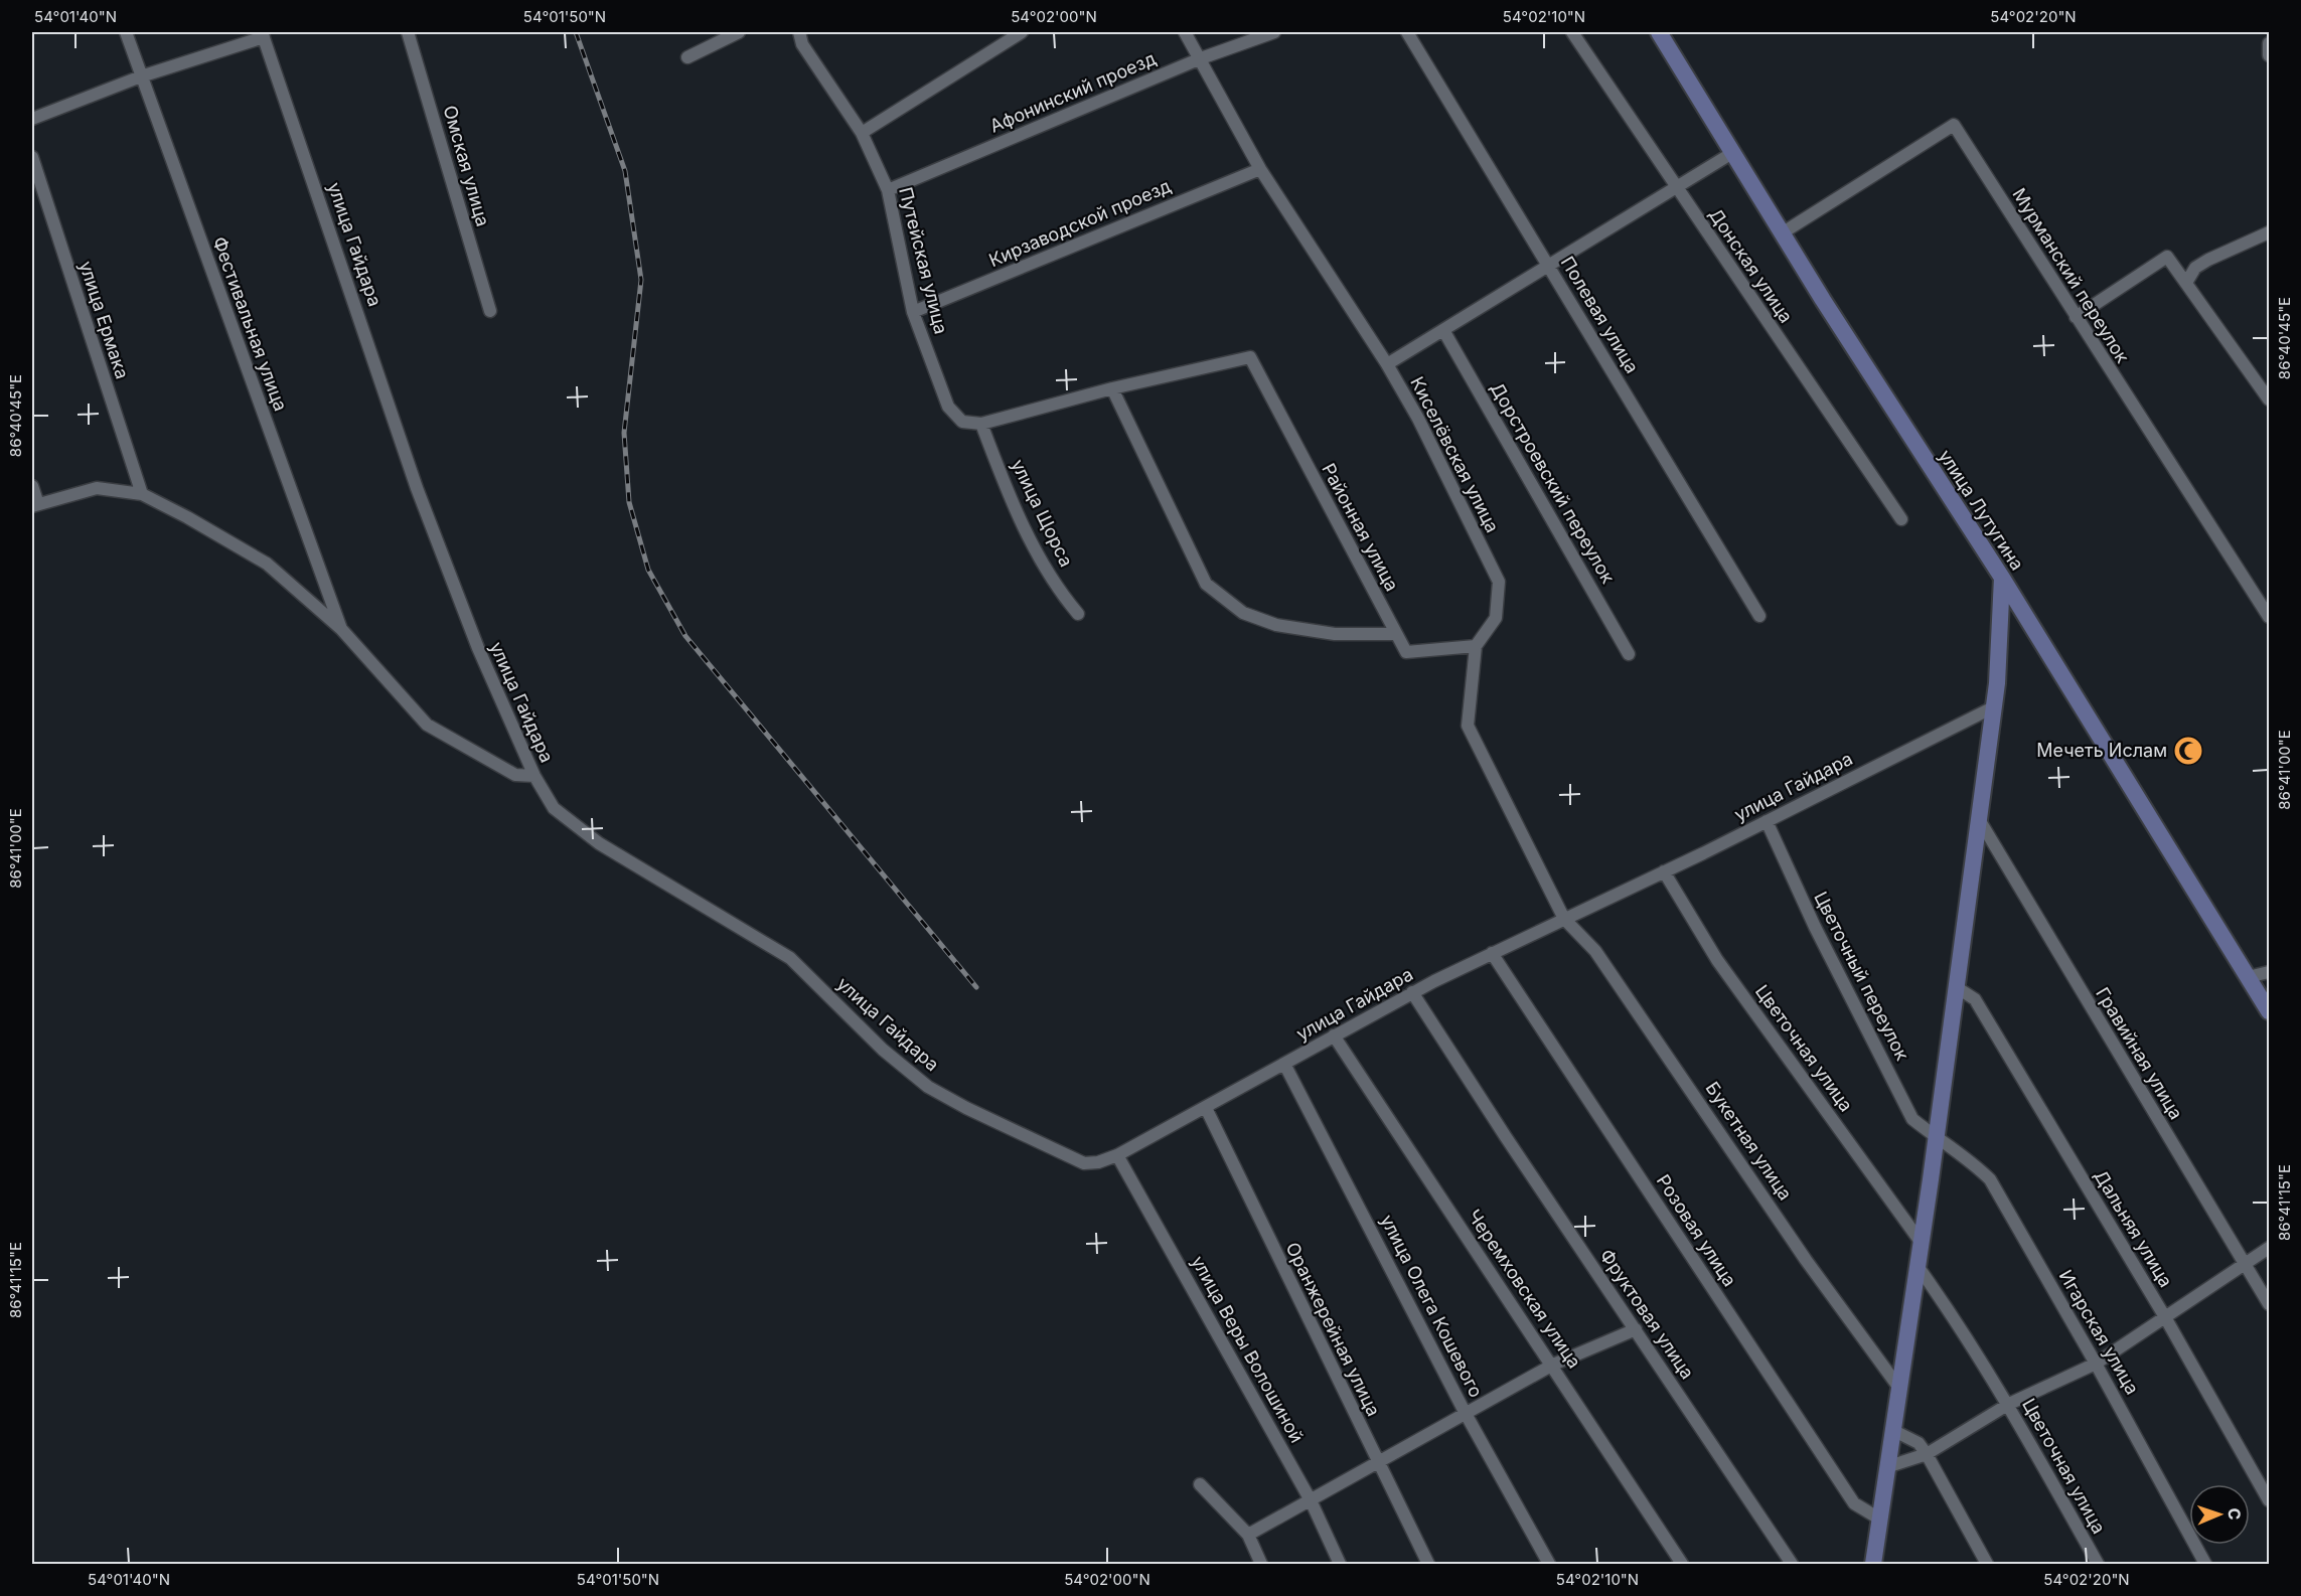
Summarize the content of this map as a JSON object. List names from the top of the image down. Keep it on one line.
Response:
{"streets":{"main road":["улица Лутугина"],"street":["Афонинский проезд","Омская улица","Кирзаводской проезд","улица Гайдара","Путейская улица","Донская улица","Мурманский переулок","Полевая улица","улица Ермака","Фестивальная улица","Киселёвская улица","Дорстроевский переулок","улица Щорса","Районная улица","Цветочный переулок","Цветочная улица","Гравийная улица","Букетная улица","Дальняя улица","Розовая улица","Черемховская улица","улица Олега Кошевого","Фруктовая улица","Оранжерейная улица","Игарская улица","улица Веры Волошиной"]},"crossings":[["Афонинский проезд","Путейская улица"],["Афонинский проезд","Киселёвская улица"],["Кирзаводской проезд","Путейская улица"],["Кирзаводской проезд","Киселёвская улица"],["улица Гайдара","Киселёвская улица"],["улица Гайдара","Цветочный переулок"],["улица Гайдара","Цветочная улица"],["улица Гайдара","Букетная улица"],["улица Гайдара","Розовая улица"],["улица Гайдара","Черемховская улица"],["улица Гайдара","улица Олега Кошевого"],["улица Гайдара","Фруктовая улица"],["улица Гайдара","Оранжерейная улица"],["улица Гайдара","улица Веры Волошиной"],["Путейская улица","улица Щорса"],["Мурманский переулок","улица Лутугина"],["Киселёвская улица","Районная улица"],["Киселёвская улица","Букетная улица"],["Цветочный переулок","Игарская улица"]],"places":{"mosque":["Мечеть Ислам"]},"north":"right","coordinates":["54°01'40\"N","54°01'50\"N","54°02'00\"N","54°02'10\"N","54°02'20\"N","86°40'45\"E","86°41'00\"E","86°41'15\"E"]}
